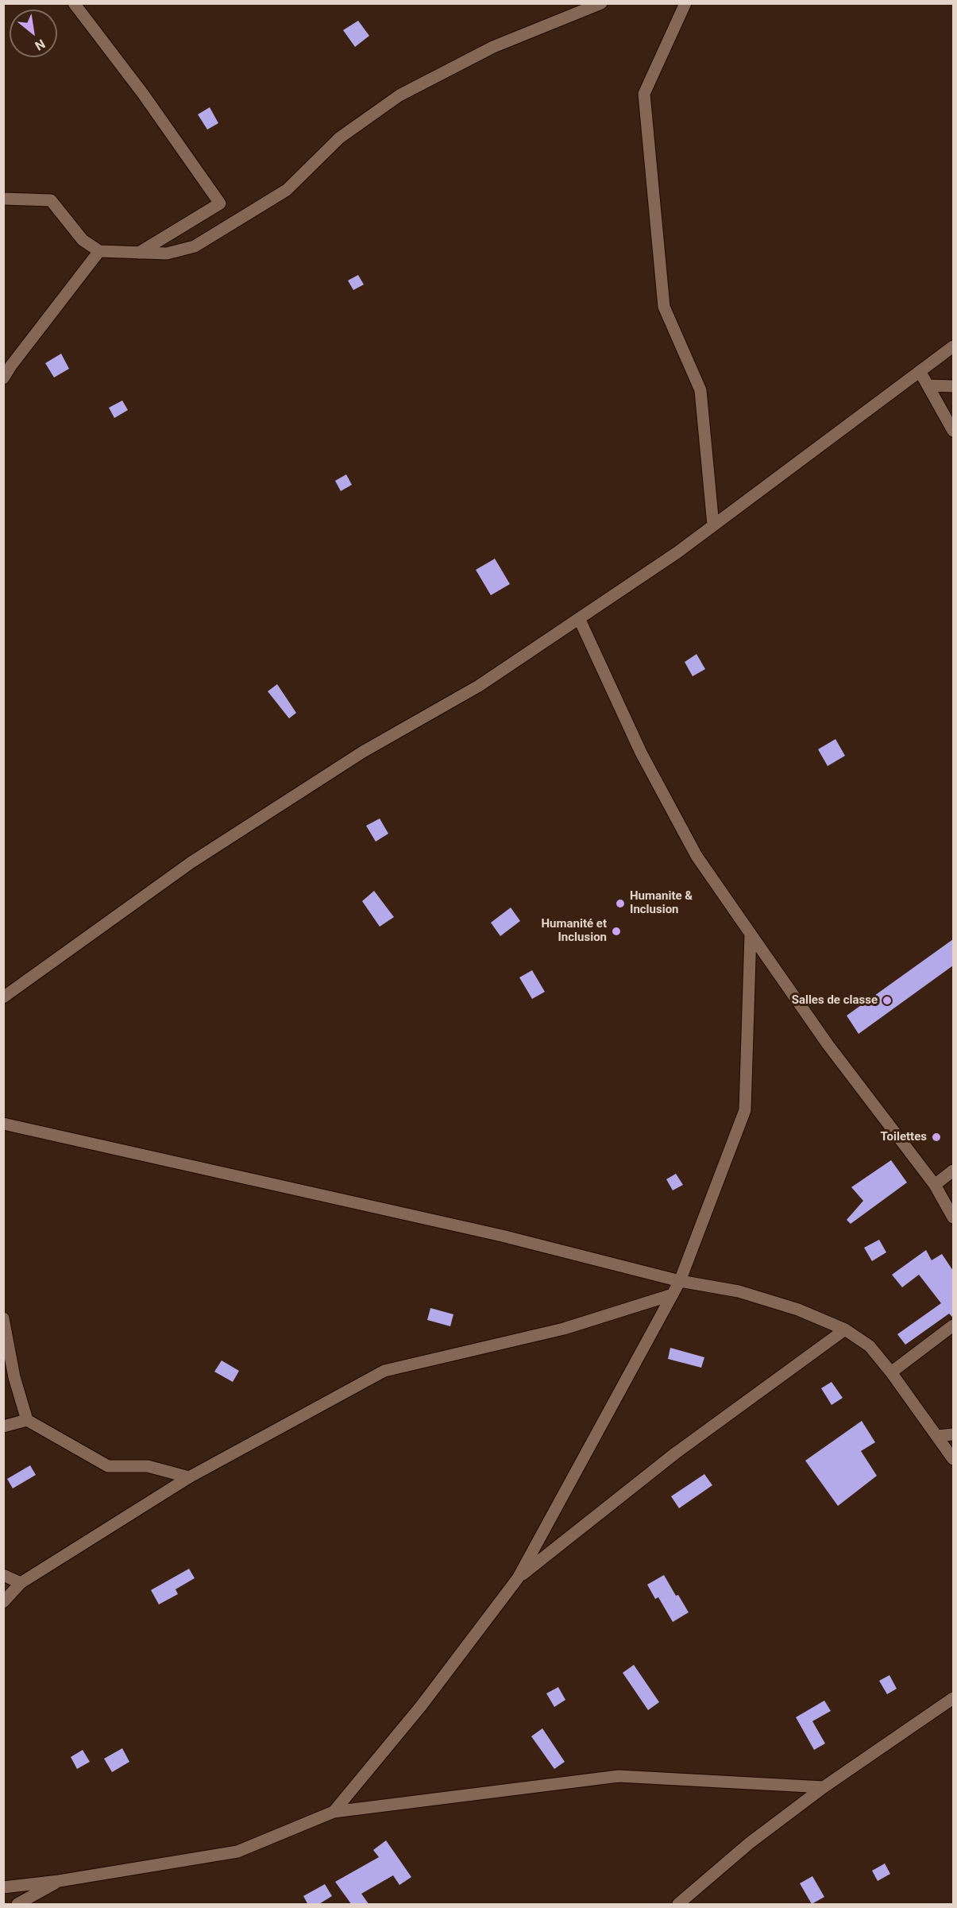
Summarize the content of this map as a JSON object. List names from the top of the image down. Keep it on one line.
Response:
{"places":["Humanite & Inclusion","Humanité et Inclusion","Salles de classe","Toilettes"],"north":"bottom right"}
